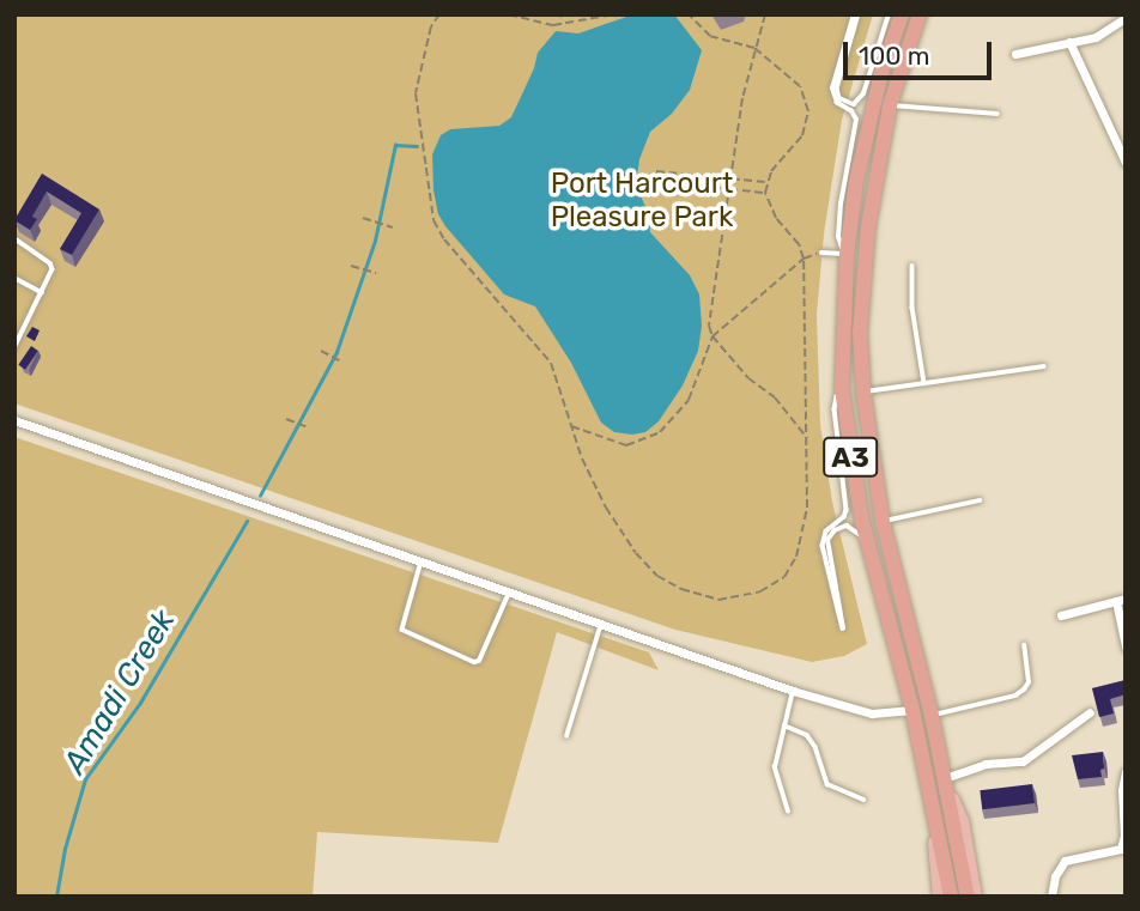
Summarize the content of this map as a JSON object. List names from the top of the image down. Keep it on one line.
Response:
{"streets":{"highway":["A3"]},"water":["Amadi Creek"],"parks":["Port Harcourt Pleasure Park"],"scale_bar":"100 m"}
